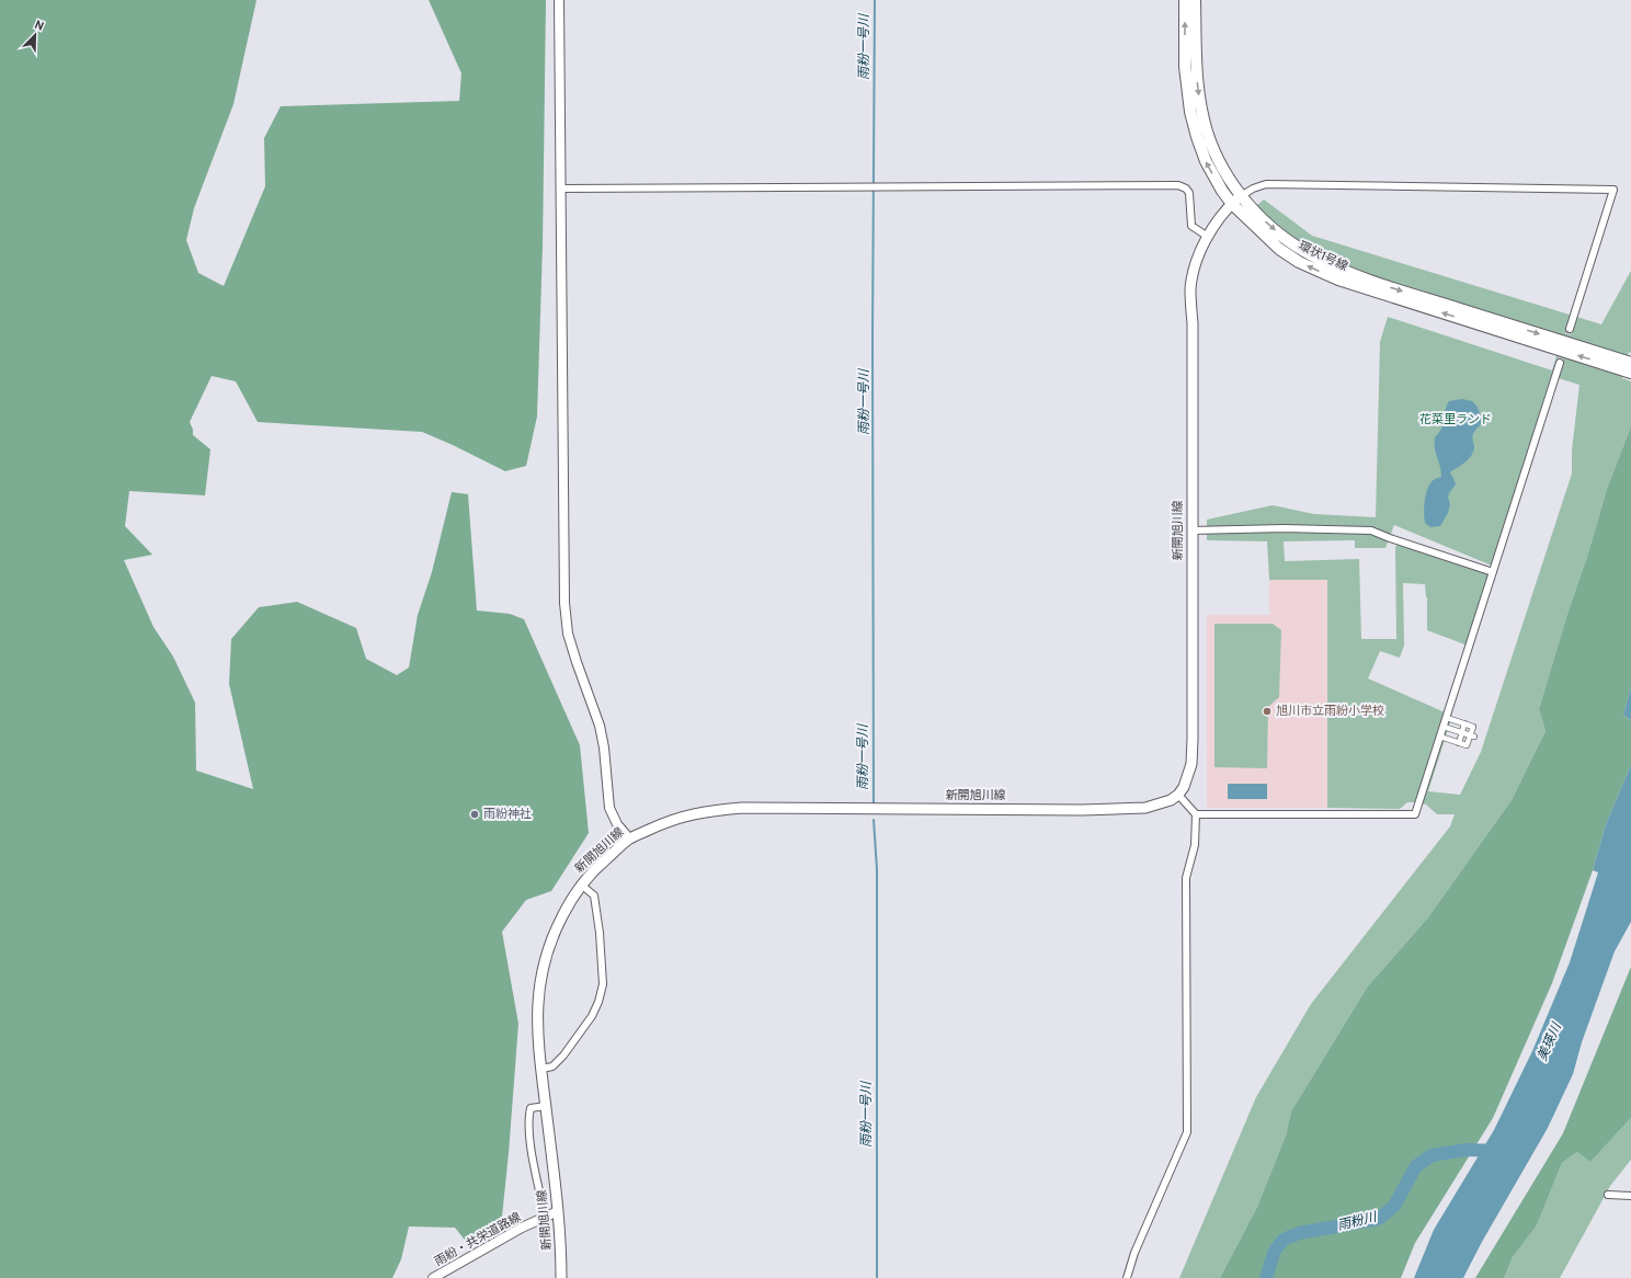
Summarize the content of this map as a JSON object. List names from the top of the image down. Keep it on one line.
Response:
{"streets":{"main road":["環状1号線","新開旭川線"],"street":["雨紛・共栄道路線"]},"crossings":[["環状1号線","新開旭川線"],["新開旭川線","雨紛・共栄道路線"]],"water":["雨粉一号川","美瑛川","雨粉川"],"parks":["花菜里ランド"],"places":["旭川市立雨紛小学校","雨紛神社"],"north":"top right"}
